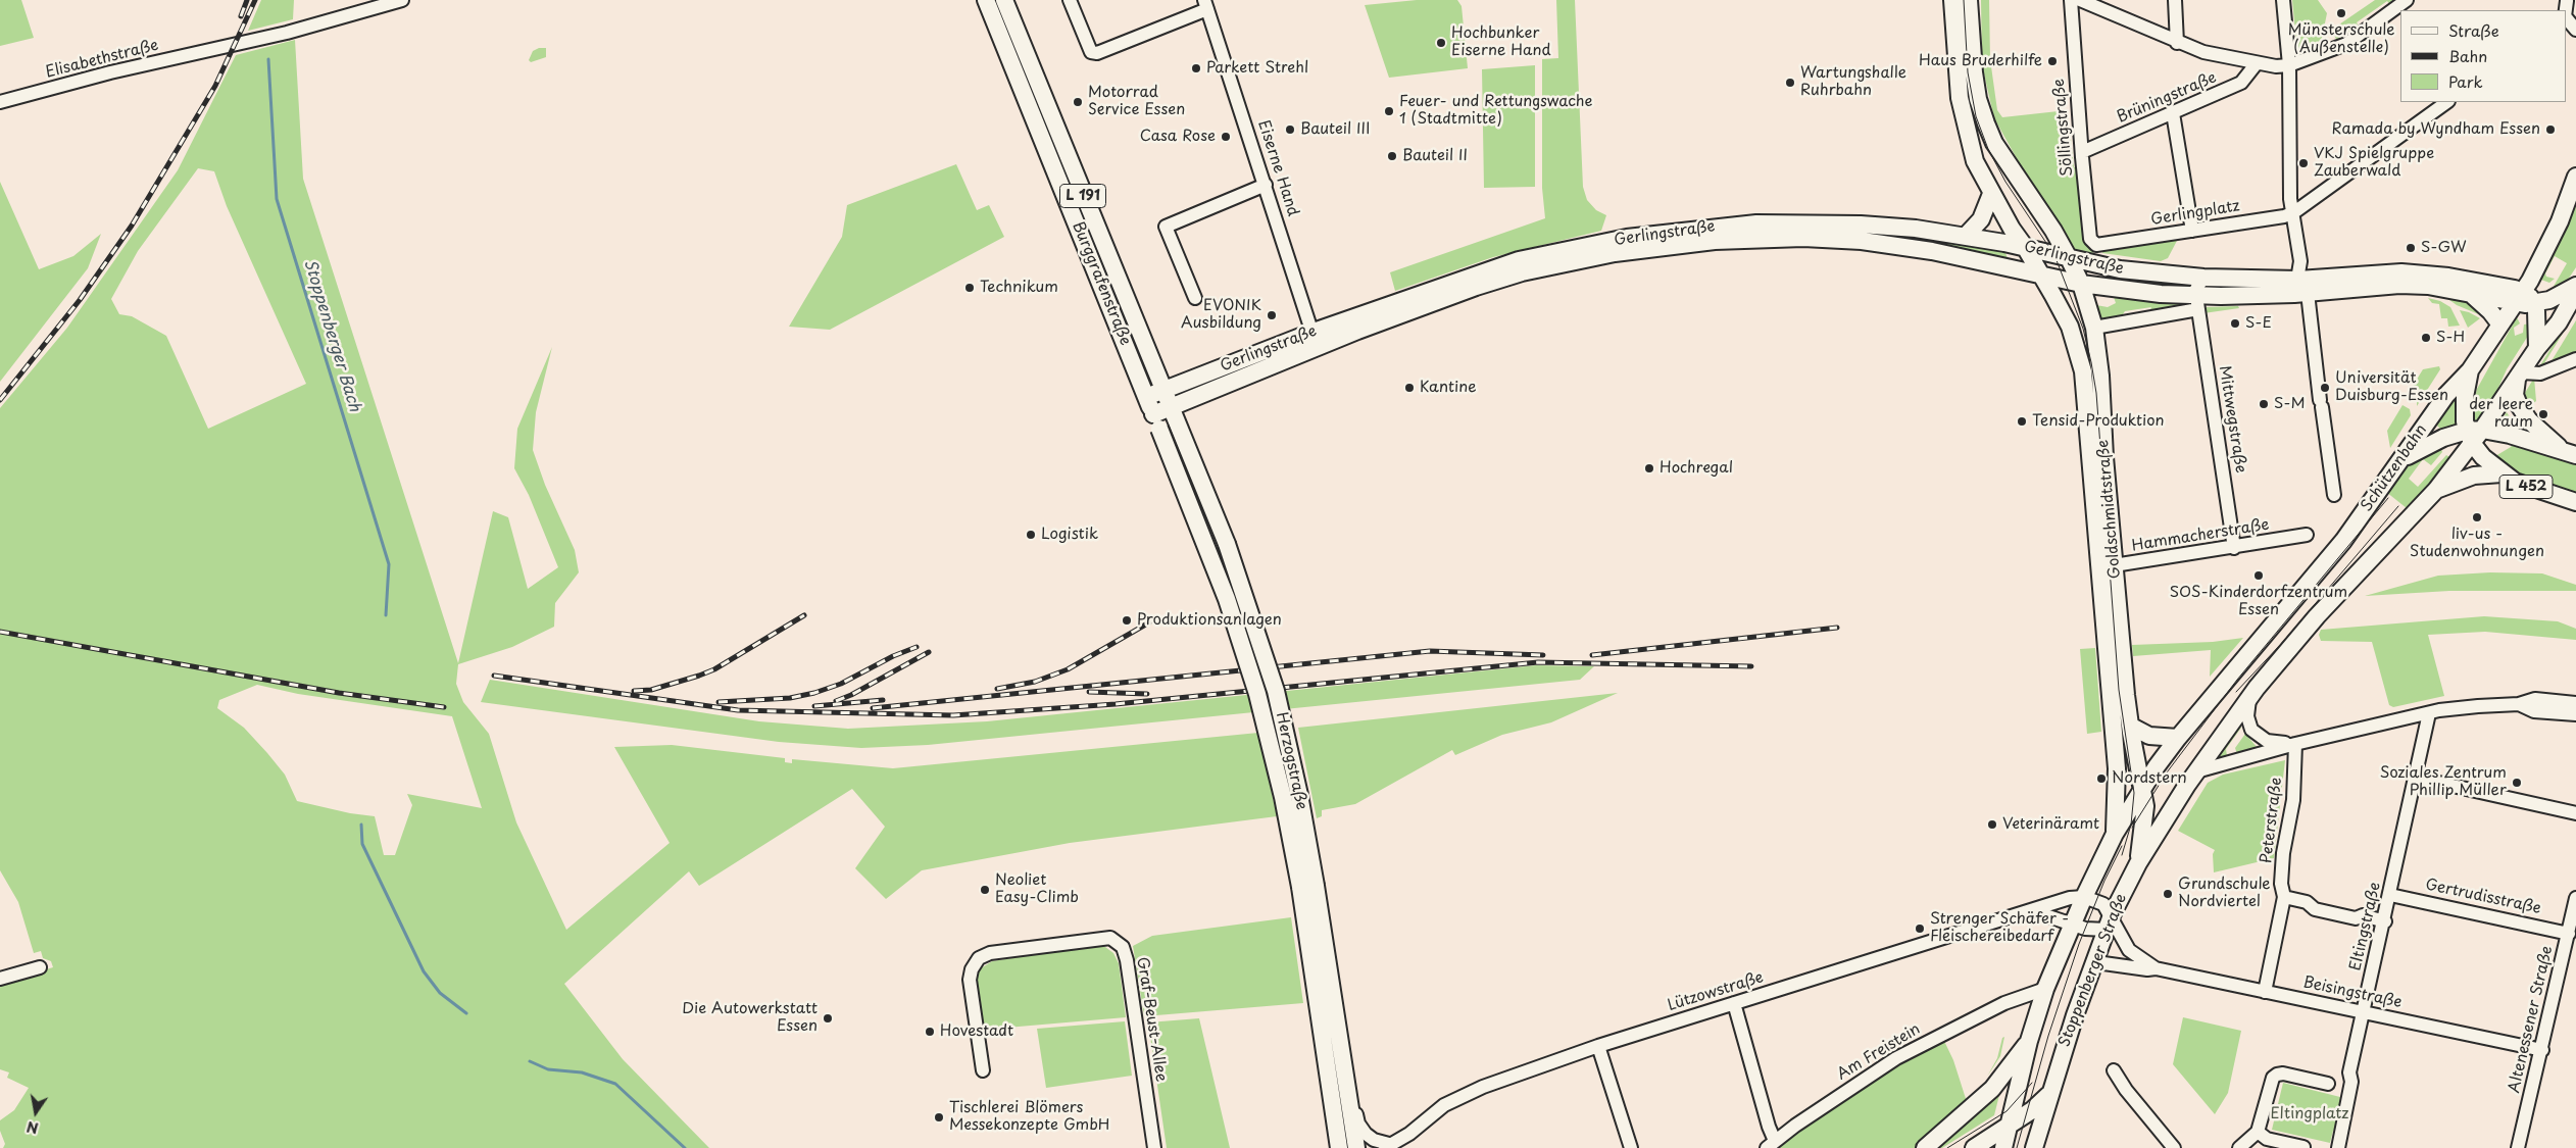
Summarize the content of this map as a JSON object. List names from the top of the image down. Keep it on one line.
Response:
{"streets":{"main road":["L 191","Gerlingstraße","Burggrafenstraße","Schützenbahn","L 452","Goldschmidtstraße","Herzogstraße","Stoppenberger Straße"],"street":["Elisabethstraße","Brüningstraße","Söllingstraße","Eiserne Hand","Gerlingplatz","Mittwegstraße","Hammacherstraße","Peterstraße","Gertrudisstraße","Eltingstraße","Lützowstraße","Beisingstraße","Graf-Beust-Allee","Altenessener Straße","Am Freistein"]},"crossings":[["Brüningstraße","Söllingstraße"],["Söllingstraße","Gerlingplatz"],["Eiserne Hand","Gerlingstraße"],["Gerlingstraße","Burggrafenstraße"],["Gerlingstraße","Mittwegstraße"],["Gerlingstraße","Schützenbahn"],["Gerlingstraße","Goldschmidtstraße"],["Gerlingstraße","Herzogstraße"],["Burggrafenstraße","Herzogstraße"],["Mittwegstraße","Hammacherstraße"],["Goldschmidtstraße","Hammacherstraße"],["Goldschmidtstraße","Stoppenberger Straße"],["Herzogstraße","Lützowstraße"],["Peterstraße","Beisingstraße"],["Gertrudisstraße","Eltingstraße"],["Gertrudisstraße","Altenessener Straße"],["Eltingstraße","Beisingstraße"],["Stoppenberger Straße","Beisingstraße"],["Beisingstraße","Altenessener Straße"]],"water":["Stoppenberger Bach"],"parks":["Eltingplatz"],"places":["Münsterschule (Außenstelle)","Hochbunker Eiserne Hand","Haus Bruderhilfe","Parkett Strehl","Wartungshalle Ruhrbahn","Motorrad Service Essen","Feuer- und Rettungswache 1 (Stadtmitte)","Bauteil III","Ramada by Wyndham Essen","Casa Rose","Bauteil II","VKJ Spielgruppe Zauberwald","S-GW","Technikum","EVONIK Ausbildung","S-E","S-H","Kantine","Universität Duisburg-Essen","S-M","der leere raum","Tensid-Produktion","Hochregal","liv-us - Studenwohnungen","Logistik","SOS-Kinderdorfzentrum Essen","Produktionsanlagen","Nordstern","Soziales Zentrum Phillip Müller","Veterinäramt","Neoliet Easy-Climb","Grundschule Nordviertel","Strenger Schäfer - Fleischereibedarf","Die Autowerkstatt Essen","Hovestadt","Tischlerei Blömers Messekonzepte GmbH"],"legend":["Straße","Bahn","Park"],"north":"bottom"}
